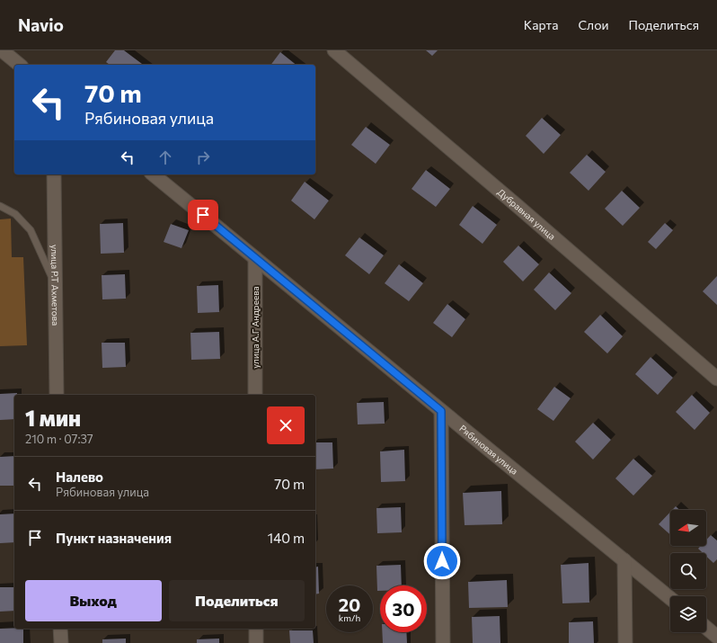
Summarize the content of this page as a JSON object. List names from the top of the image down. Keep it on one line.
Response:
{"streets":{"street":["Дубравная улица","улица Р.Т Ахметова","улица А.Г Андреева","Рябиновая улица"]},"crossings":[["улица А.Г Андреева","Рябиновая улица"]],"north":"left","page":{"header":"Navio","nav":["Карта","Слои","Поделиться"],"turn":["70 m","Рябиновая улица"],"heading":["1 мин","210 m · 07:37"],"list":[{"name":"Налево","note":"Рябиновая улица","value":"70 m"},{"name":"Пункт назначения","value":"140 m"}],"buttons":["Выход","Поделиться"],"speed":"20 km/h","limit":"30"}}
